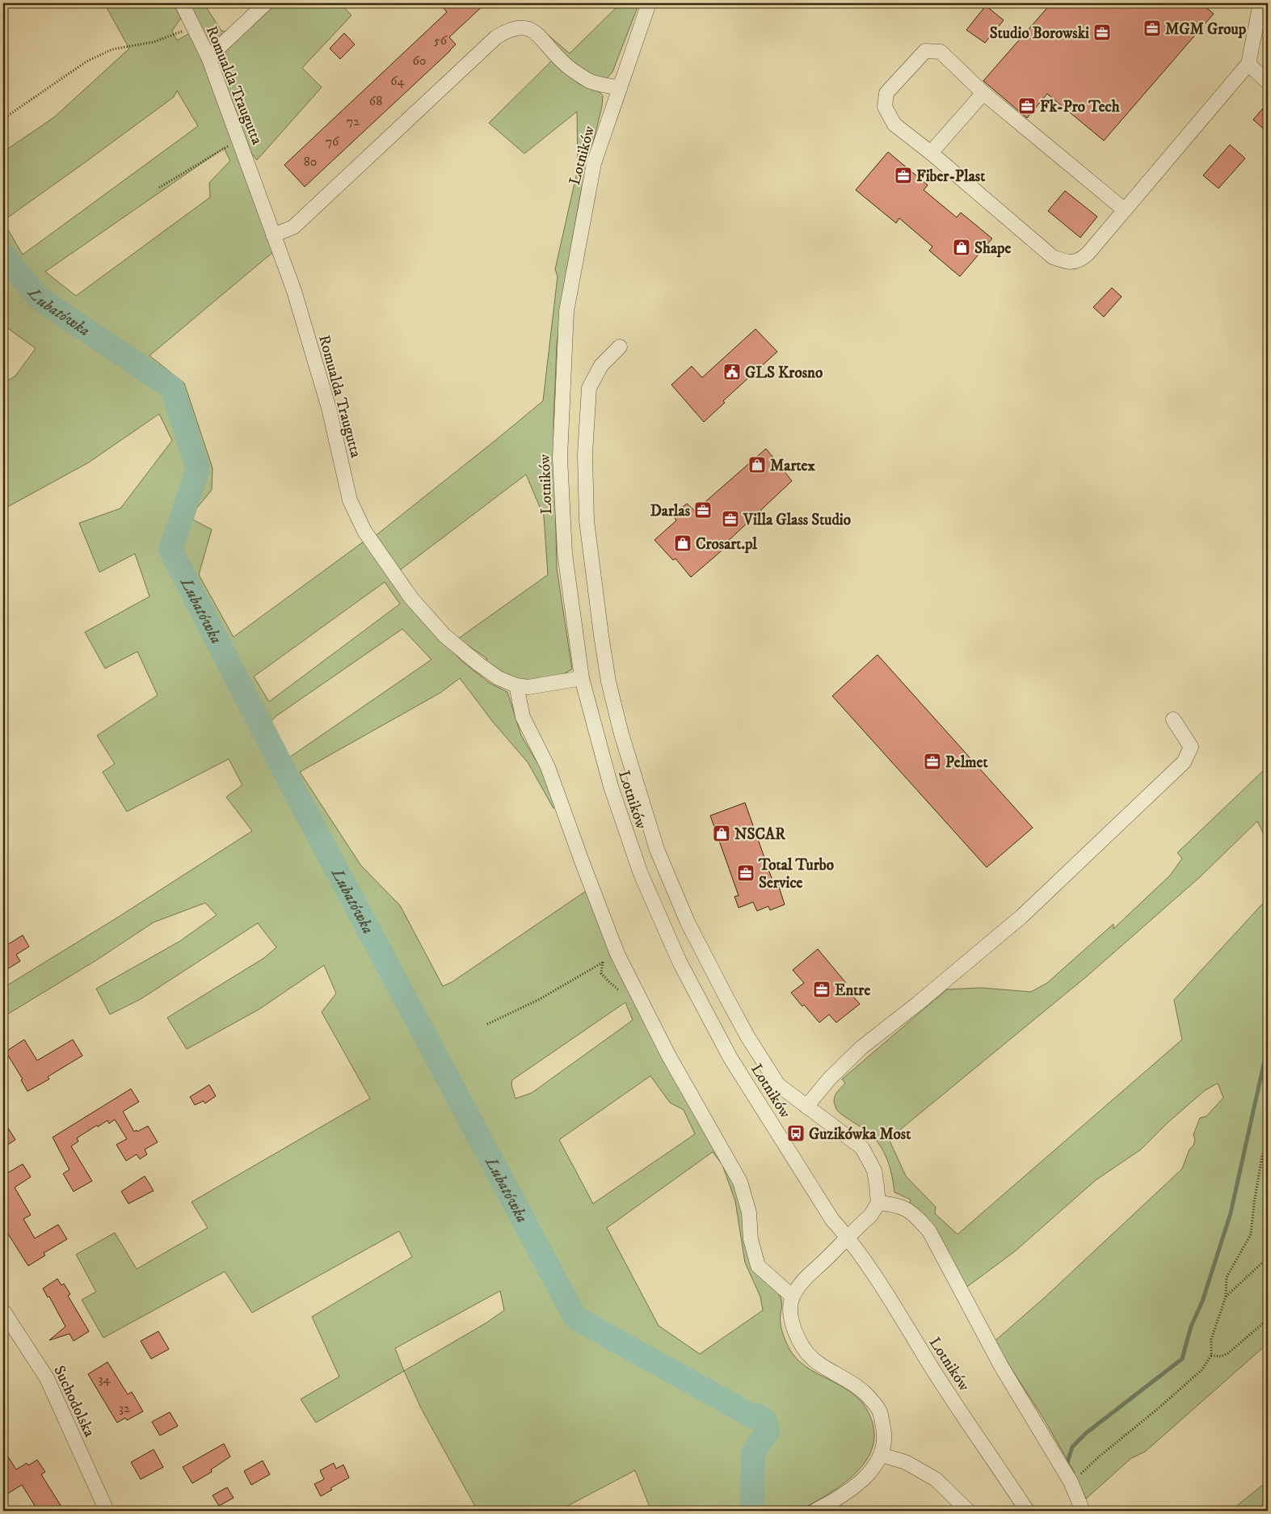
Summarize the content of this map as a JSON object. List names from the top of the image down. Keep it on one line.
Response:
{"streets":{"street":["Romualda Traugutta","Lotników","Suchodolska"]},"crossings":[["Romualda Traugutta","Lotników"]],"water":["Lubatówka"],"places":{"office":["MGM Group","Studio Borowski","Fk-Pro Tech","Fiber-Plast","Darlas","Villa Glass Studio","Pelmet","Total Turbo Service","Entre"],"shop":["Shape","Martex","Crosart.pl","NSCAR"],"public building":["GLS Krosno"],"bus stop":["Guzikówka Most"]},"house_numbers":["56","60","64","68","72","76","80","34","32"]}
